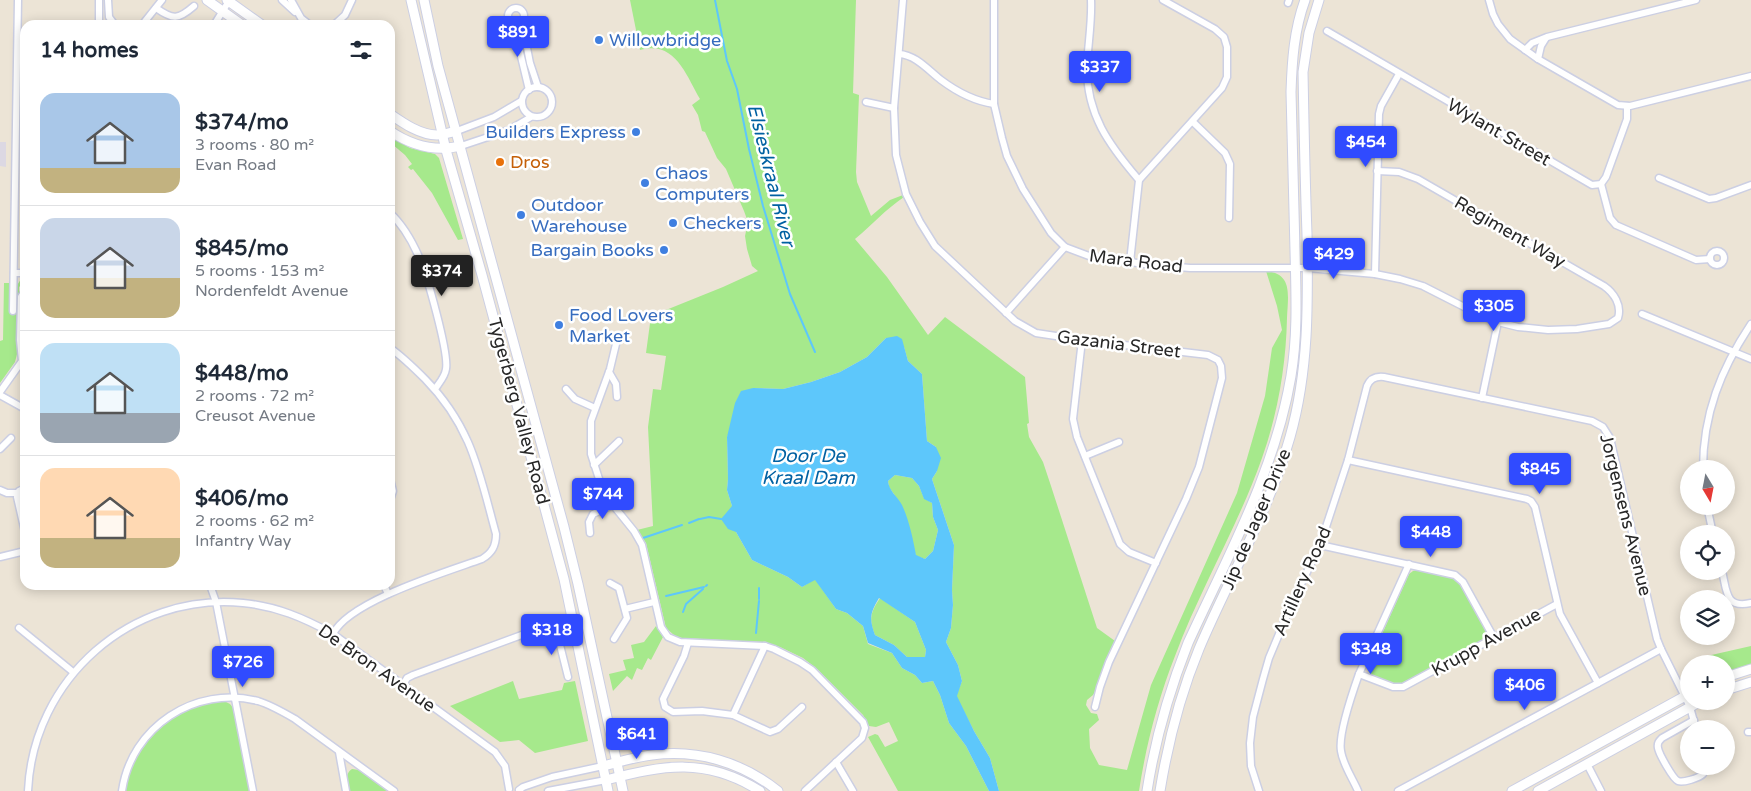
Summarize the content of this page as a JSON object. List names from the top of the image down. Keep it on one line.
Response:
{"streets":{"main road":["Tygerberg Valley Road","Jip de Jager Drive"],"street":["Wylant Street","Regiment Way","Mara Road","Gazania Street","Jorgensens Avenue","Artillery Road","Krupp Avenue","De Bron Avenue"]},"crossings":[["Regiment Way","Mara Road"],["Mara Road","Jip de Jager Drive"],["Jorgensens Avenue","Artillery Road"]],"water":["Elsieskraal River","Door De Kraal Dam"],"places":["Willowbridge","Builders Express","Dros","Chaos Computers","Outdoor Warehouse","Checkers","Bargain Books","Food Lovers Market"],"north":"bottom","page":{"price":["$891","$337","$454","$429","$374","$305","$845","$744","$448","$318","$348","$726","$406","$641"],"heading":"14 homes","list":[{"name":"$374/mo","note":"3 rooms · 80 m² · Evan Road"},{"name":"$845/mo","note":"5 rooms · 153 m² · Nordenfeldt Avenue"},{"name":"$448/mo","note":"2 rooms · 72 m² · Creusot Avenue"},{"name":"$406/mo","note":"2 rooms · 62 m² · Infantry Way"}],"map_buttons":["+","−"]}}
